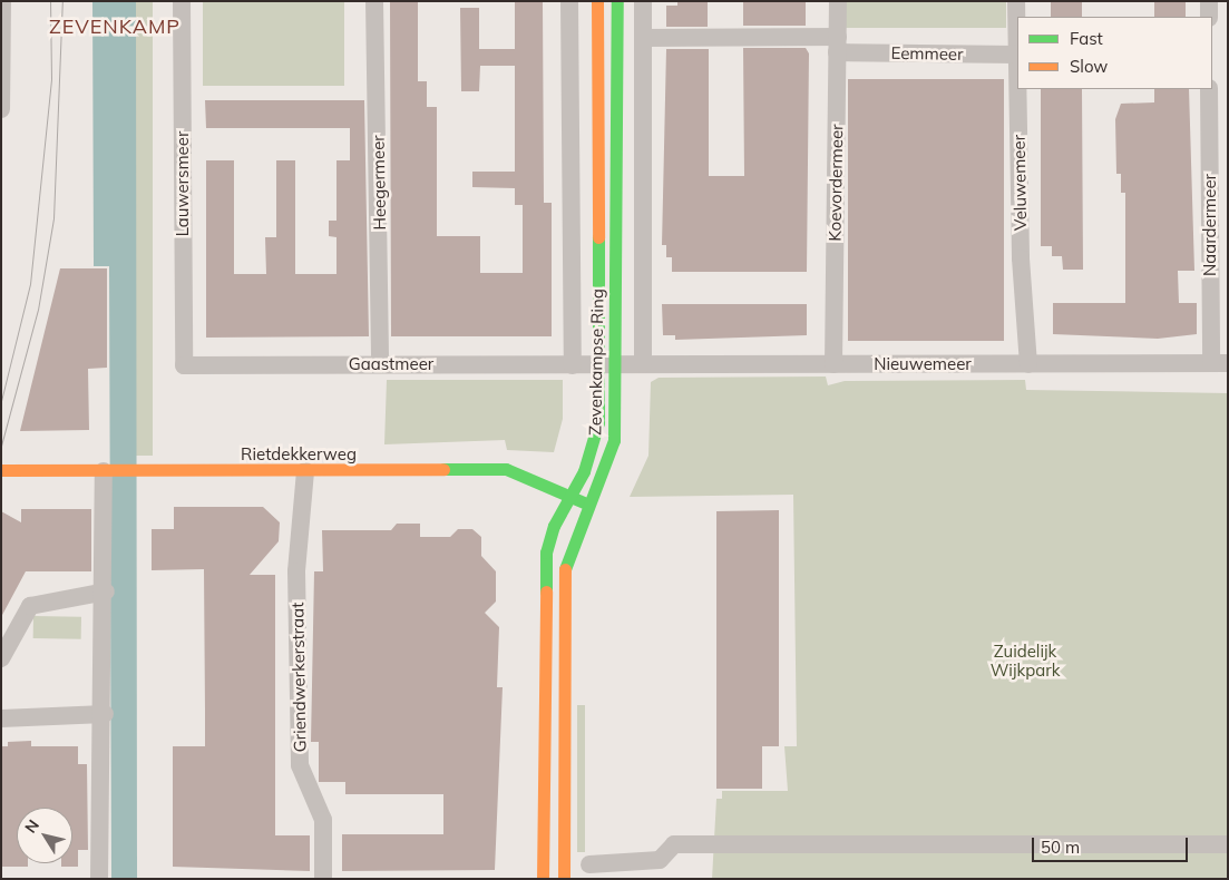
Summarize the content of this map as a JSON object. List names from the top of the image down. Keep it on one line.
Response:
{"streets":{"main road":["Zevenkampse Ring","Rietdekkerweg"],"street":["Eemmeer","Heegermeer","Koevordermeer","Veluwemeer","Lauwersmeer","Naardermeer","Gaastmeer","Nieuwemeer","Griendwerkerstraat"]},"crossings":[["Eemmeer","Koevordermeer"],["Eemmeer","Veluwemeer"],["Heegermeer","Gaastmeer"],["Koevordermeer","Nieuwemeer"],["Veluwemeer","Nieuwemeer"],["Lauwersmeer","Gaastmeer"],["Naardermeer","Nieuwemeer"],["Zevenkampse Ring","Gaastmeer"],["Zevenkampse Ring","Nieuwemeer"],["Zevenkampse Ring","Rietdekkerweg"],["Gaastmeer","Nieuwemeer"],["Rietdekkerweg","Griendwerkerstraat"]],"districts":["ZEVENKAMP"],"parks":["Zuidelijk Wijkpark"],"legend":["Fast","Slow"],"scale_bar":"50 m","north":"top left"}
